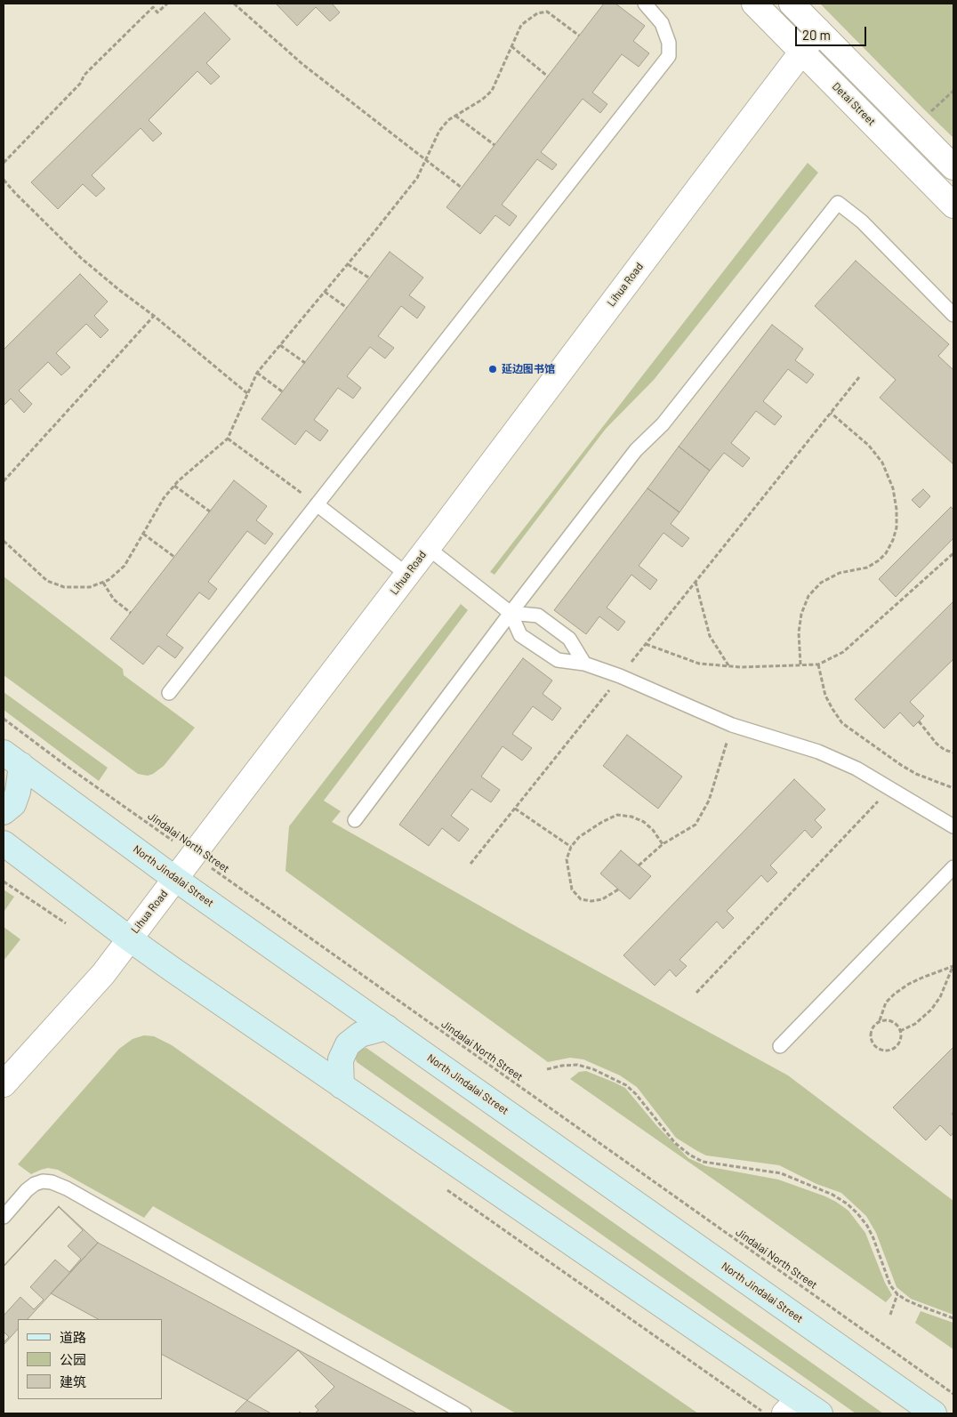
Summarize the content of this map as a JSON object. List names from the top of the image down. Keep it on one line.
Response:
{"streets":{"main road":["North Jindalai Street"],"street":["Detai Street","Lihua Road"],"path":["Jindalai North Street"]},"crossings":[["Detai Street","Lihua Road"],["Lihua Road","Jindalai North Street"],["Lihua Road","North Jindalai Street"]],"places":["延边图书馆"],"legend":["道路","公园","建筑"],"scale_bar":"20 m"}
